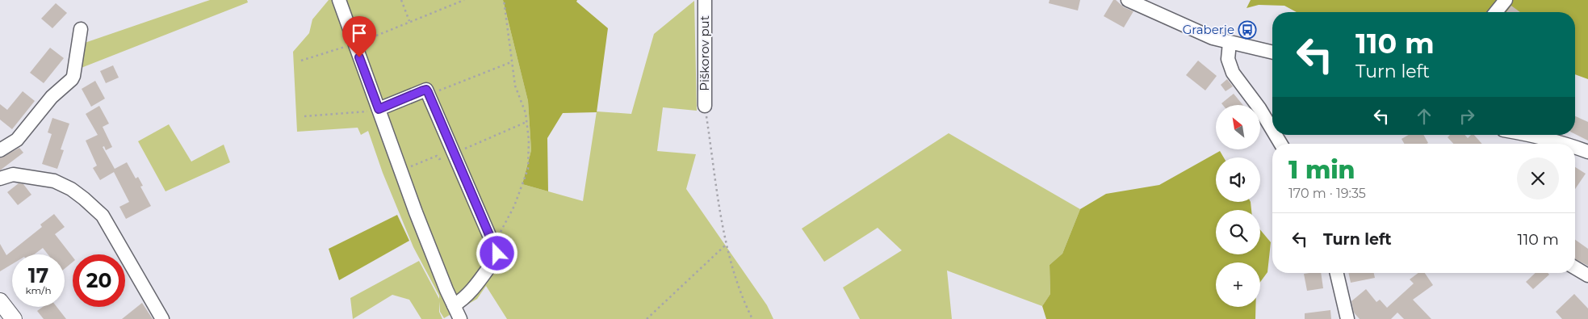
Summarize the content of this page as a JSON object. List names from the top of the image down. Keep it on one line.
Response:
{"streets":{"street":["Piškorov put"]},"places":{"bus stop":["Graberje"]},"north":"top left","page":{"turn":["110 m","Turn left"],"map_buttons":"+","heading":["1 min","170 m · 19:35"],"list":[{"name":"Turn left","value":"110 m"}],"speed":"17 km/h","limit":"20"}}
